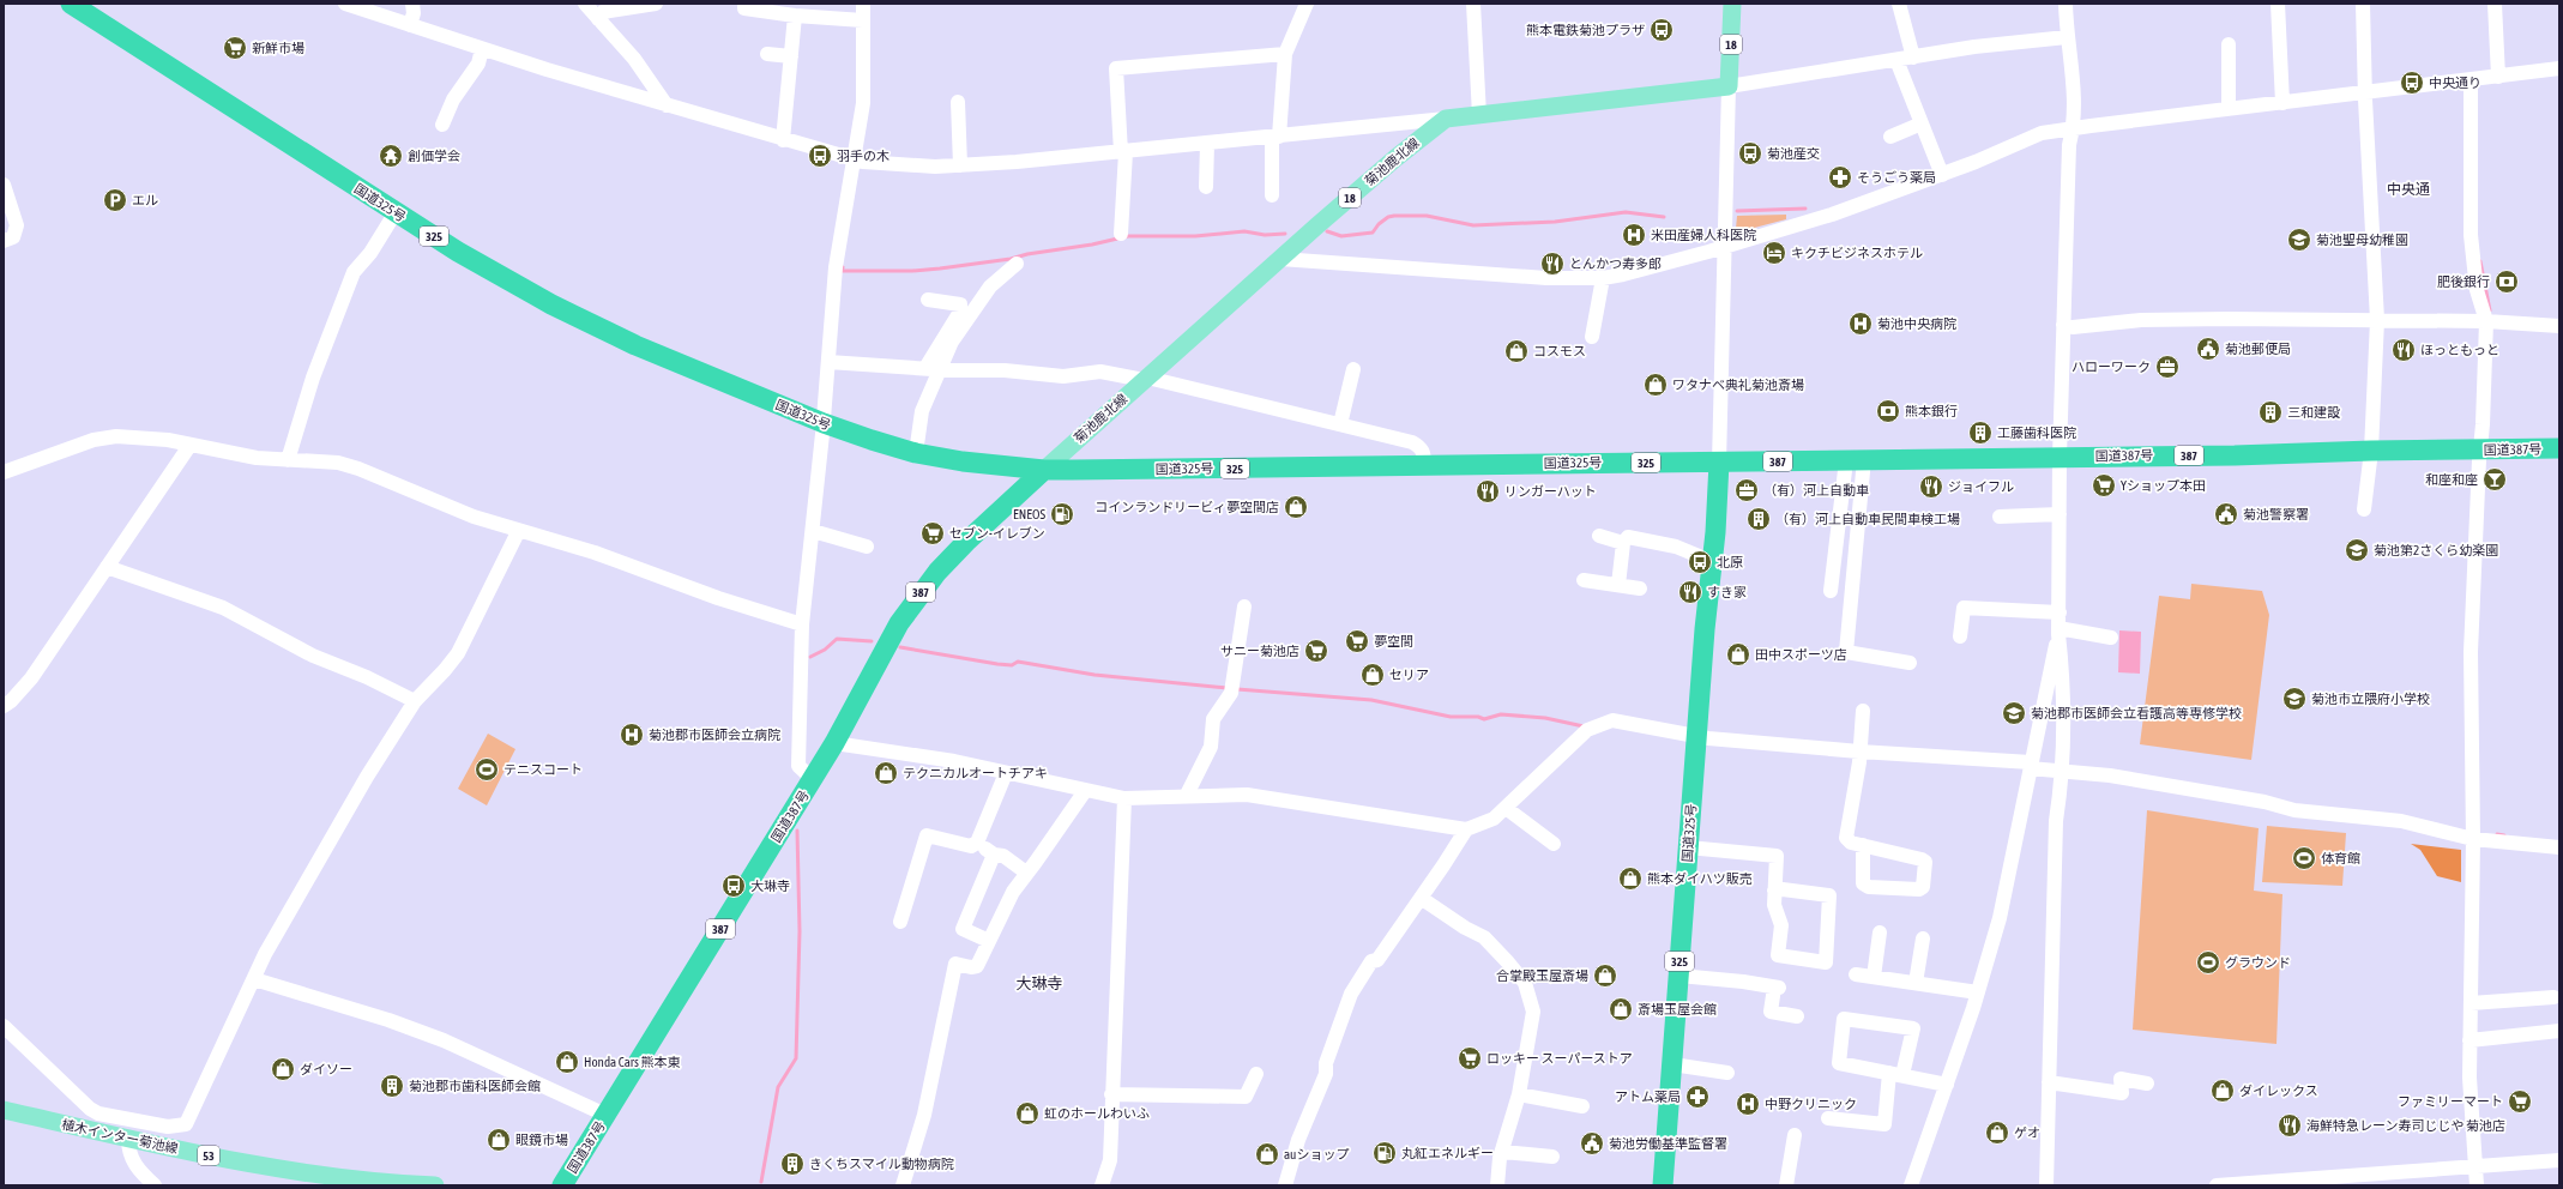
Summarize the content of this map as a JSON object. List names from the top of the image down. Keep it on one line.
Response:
{"streets":{"highway":["国道325号","325","国道387号","387"],"main road":["18","菊池鹿北線","植木インター菊池線","53"]},"crossings":[["菊池鹿北線","国道325号"],["菊池鹿北線","国道387号"],["国道325号","国道387号"]],"districts":["中央通","大琳寺"],"places":{"bus stop":["熊本電鉄菊池プラザ","中央通り","菊池産交","羽手の木","北原","大琳寺"],"supermarket":["新鮮市場","Yショップ本田","セブン-イレブン","夢空間","サニー菊池店","ロッキー スーパーストア","ファミリーマート"],"temple":["創価学会"],"pharmacy":["そうごう薬局","アトム薬局"],"parking":["エル"],"hospital":["米田産婦人科医院","菊池中央病院","菊池郡市医師会立病院","中野クリニック"],"school or university":["菊池聖母幼稚園","菊池第2さくら幼楽園","菊池市立隈府小学校","菊池郡市医師会立看護高等専修学校"],"hotel":["キクチビジネスホテル"],"restaurant":["とんかつ寿多郎","ほっともっと","ジョイフル","リンガーハット","すき家","海鮮特急レーン寿司じじや 菊池店"],"bank":["肥後銀行","熊本銀行"],"public building":["菊池郵便局","菊池警察署","菊池労働基準監督署"],"shop":["コスモス","ワタナベ典礼菊池斎場","コインランドリービィ夢空間店","田中スポーツ店","セリア","テクニカルオートチアキ","熊本ダイハツ販売","合掌殿玉屋斎場","斎場玉屋会館","Honda Cars 熊本東","ダイソー","ダイレックス","虹のホールわいふ","ゲオ","眼鏡市場","auショップ"],"office":["ハローワーク","（有）河上自動車"],"building":["三和建設","工藤歯科医院","（有）河上自動車民間車検工場","菊池郡市歯科医師会館","きくちスマイル動物病院"],"bar":["和座和座"],"fuel station":["ENEOS","丸紅エネルギー"],"sports":["テニスコート","体育館","グラウンド"]}}
